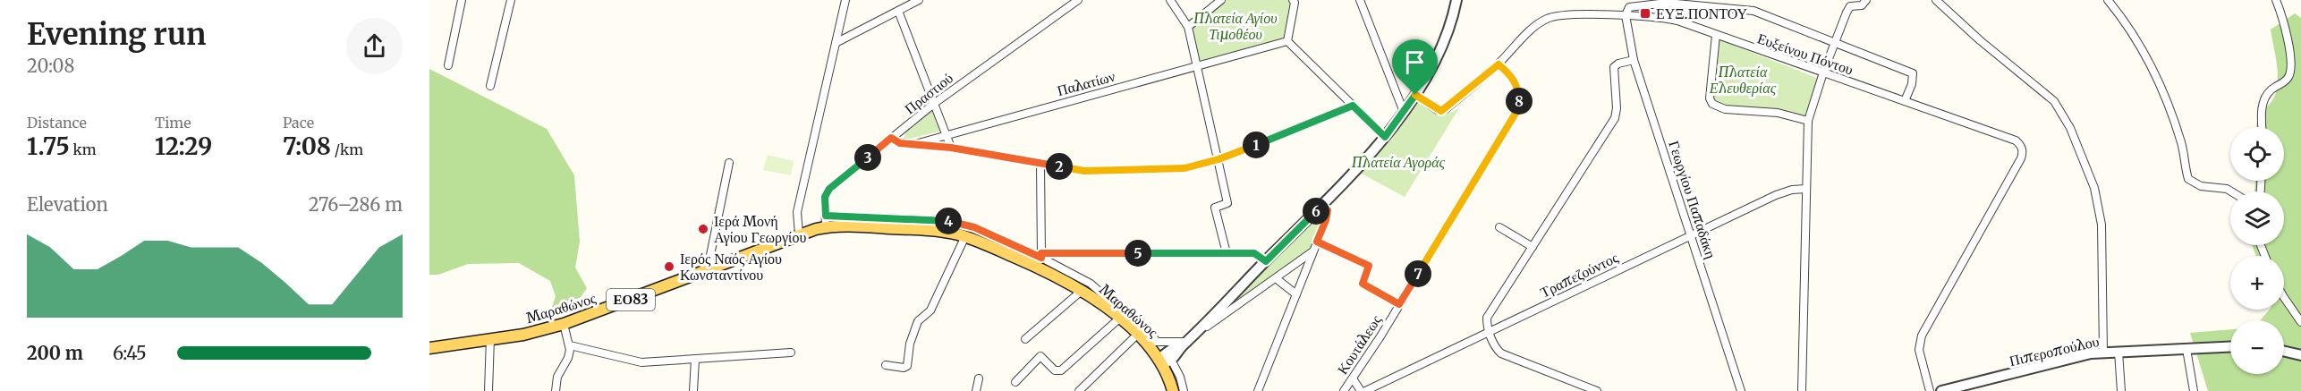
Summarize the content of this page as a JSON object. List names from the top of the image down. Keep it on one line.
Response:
{"streets":{"main road":["ΕΟ83","Μαραθώνος"],"street":["Ευξείνου Πόντου","Παλατίων","Πραστιού","Γεωργίου Παπαδάκη","Τραπεζούντος","Κουτάλεως","Πιπεροπούλου"]},"crossings":[["Ευξείνου Πόντου","Γεωργίου Παπαδάκη"],["Ευξείνου Πόντου","Κουτάλεως"],["Πραστιού","Μαραθώνος"],["Γεωργίου Παπαδάκη","Τραπεζούντος"]],"parks":["Πλατεία Αγίου Τιμοθέου","Πλατεία Ελευθερίας","Πλατεία Αγοράς"],"places":{"transit":["ΕΥΞ.ΠΟΝΤΟΥ"],"other":["Ιερά Μονή Αγίου Γεωργίου","Ιερός Ναός Αγίου Κωνσταντίνου"]},"page":{"heading":["Evening run","20:08"],"pins":["8","1","3","2","6","4","5","7"],"stats":[["Distance","1.75 km"],["Time","12:29"],["Pace","7:08 /km"]],"map_buttons":["+","−"],"chart":["Elevation","276–286 m"],"list":[{"name":"200 m","note":"6:45"}]}}
